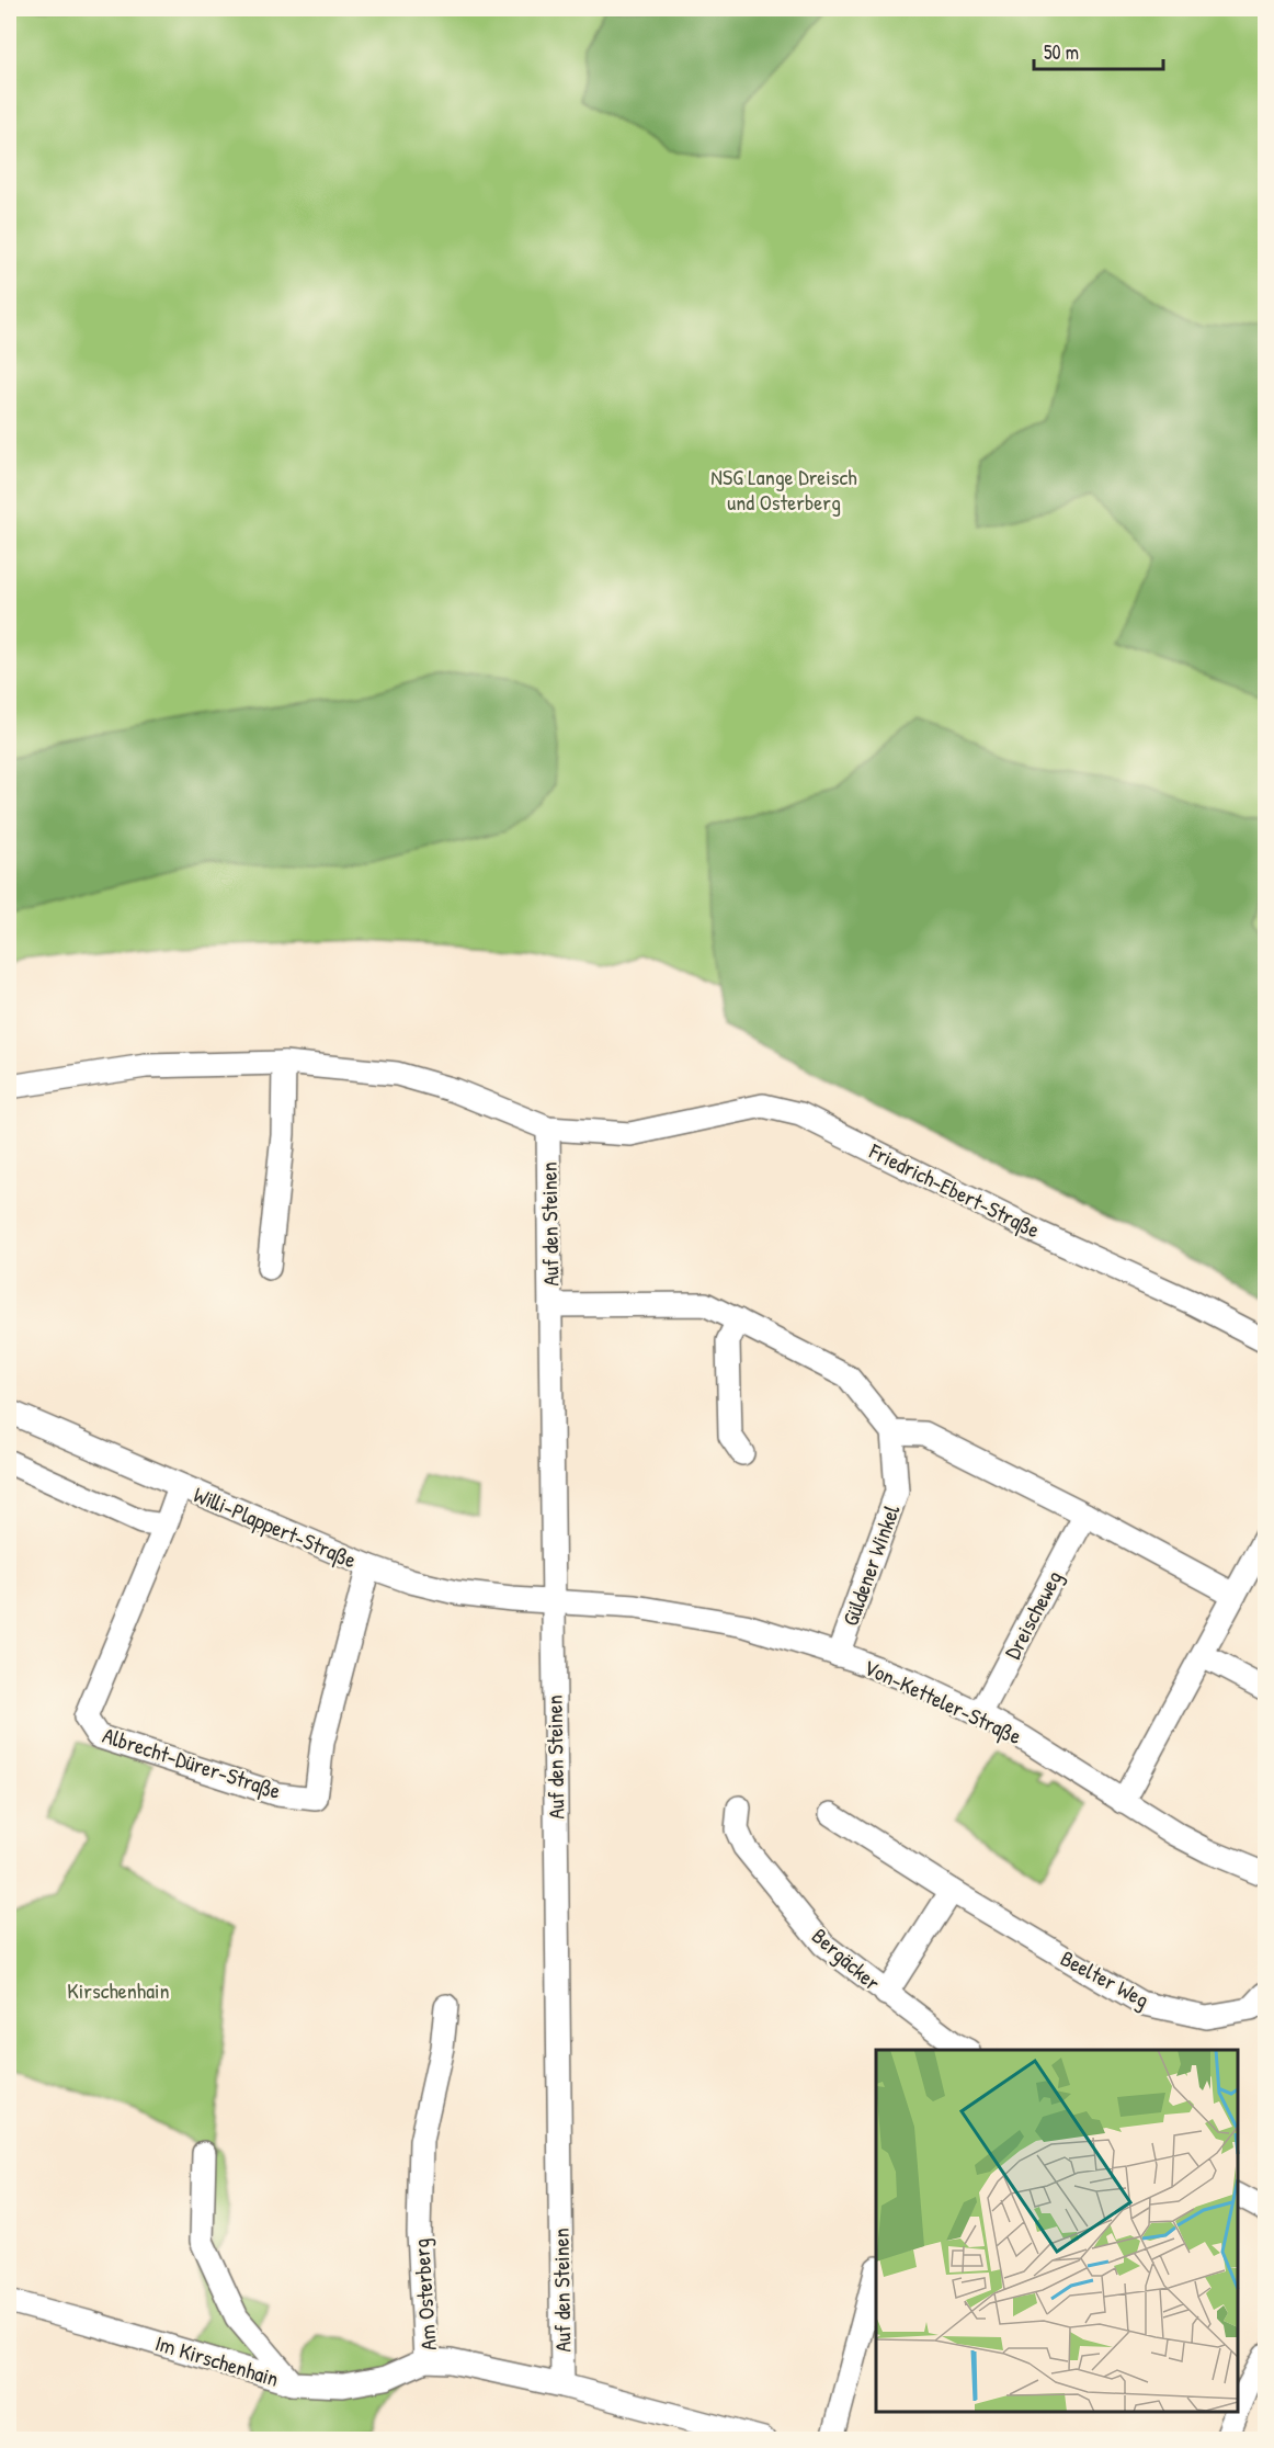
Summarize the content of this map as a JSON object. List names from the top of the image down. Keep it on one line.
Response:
{"streets":{"street":["Friedrich-Ebert-Straße","Auf den Steinen","Willi-Plappert-Straße","Güldener Winkel","Dreischeweg","Von-Ketteler-Straße","Albrecht-Dürer-Straße","Bergäcker","Beelter Weg","Am Osterberg","Im Kirschenhain"]},"crossings":[["Friedrich-Ebert-Straße","Auf den Steinen"],["Auf den Steinen","Willi-Plappert-Straße"],["Auf den Steinen","Von-Ketteler-Straße"],["Auf den Steinen","Am Osterberg"],["Willi-Plappert-Straße","Von-Ketteler-Straße"],["Willi-Plappert-Straße","Albrecht-Dürer-Straße"],["Güldener Winkel","Von-Ketteler-Straße"],["Dreischeweg","Von-Ketteler-Straße"],["Am Osterberg","Im Kirschenhain"]],"parks":["NSG Lange Dreisch und Osterberg","Kirschenhain"],"scale_bar":"50 m"}
